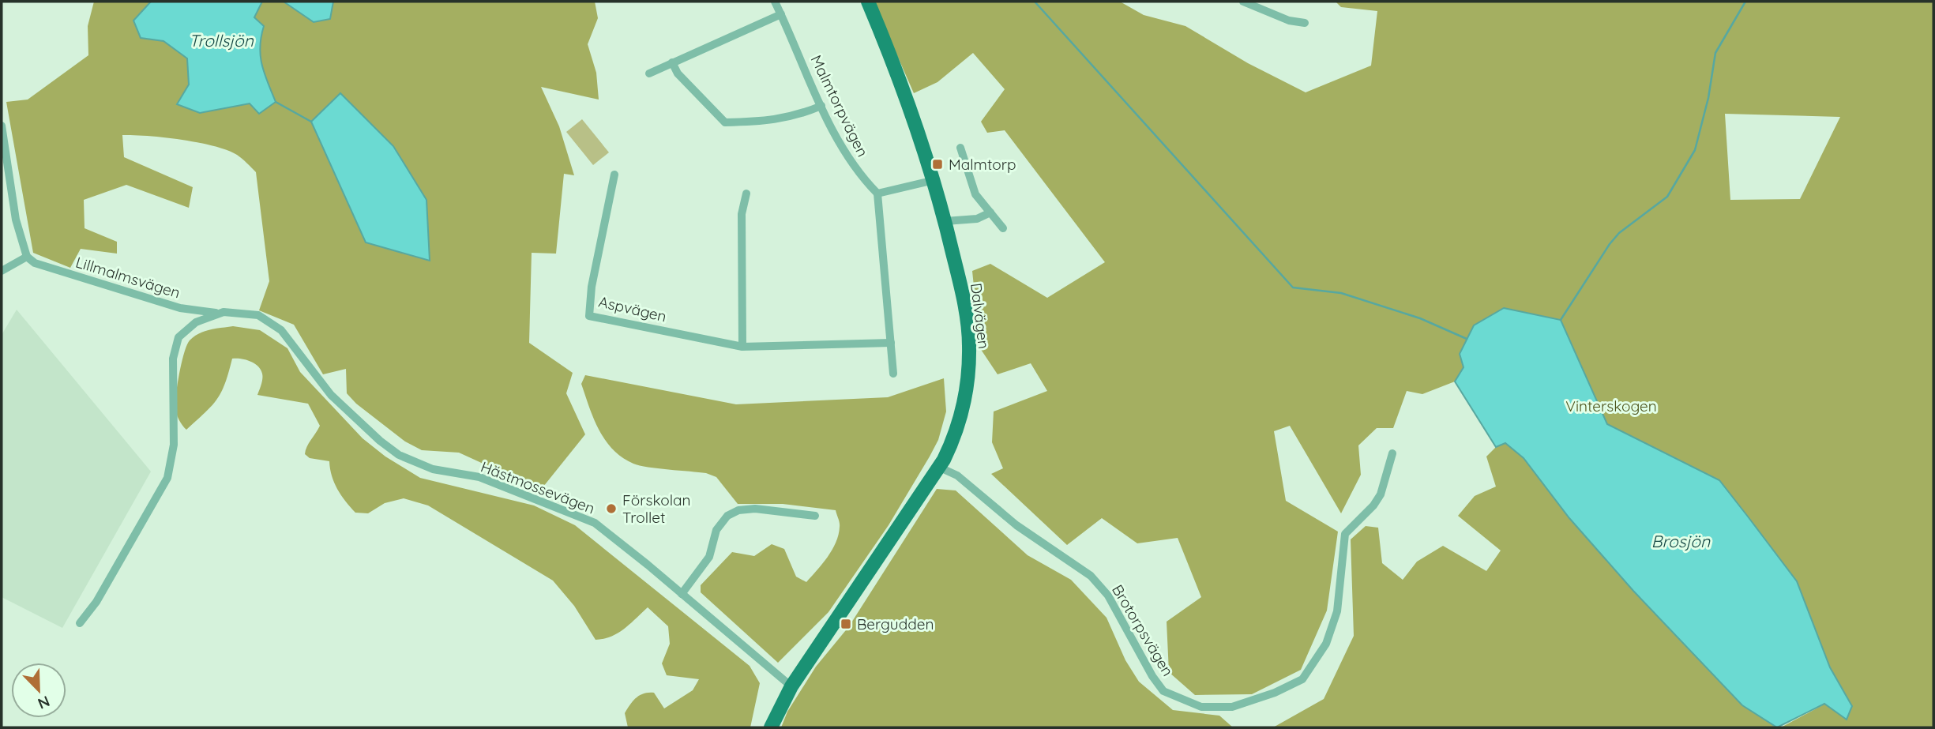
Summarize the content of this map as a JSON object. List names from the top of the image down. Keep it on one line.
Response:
{"streets":{"main road":["Dalvägen"],"street":["Malmtorpvägen","Lillmalmsvägen","Aspvägen","Hästmossevägen","Brotorpsvägen"]},"crossings":[["Lillmalmsvägen","Hästmossevägen"],["Dalvägen","Hästmossevägen"],["Dalvägen","Brotorpsvägen"]],"water":["Trollsjön","Brosjön"],"parks":["Vinterskogen"],"places":{"transit":["Malmtorp","Bergudden"],"other":["Förskolan Trollet"]},"north":"bottom right"}
